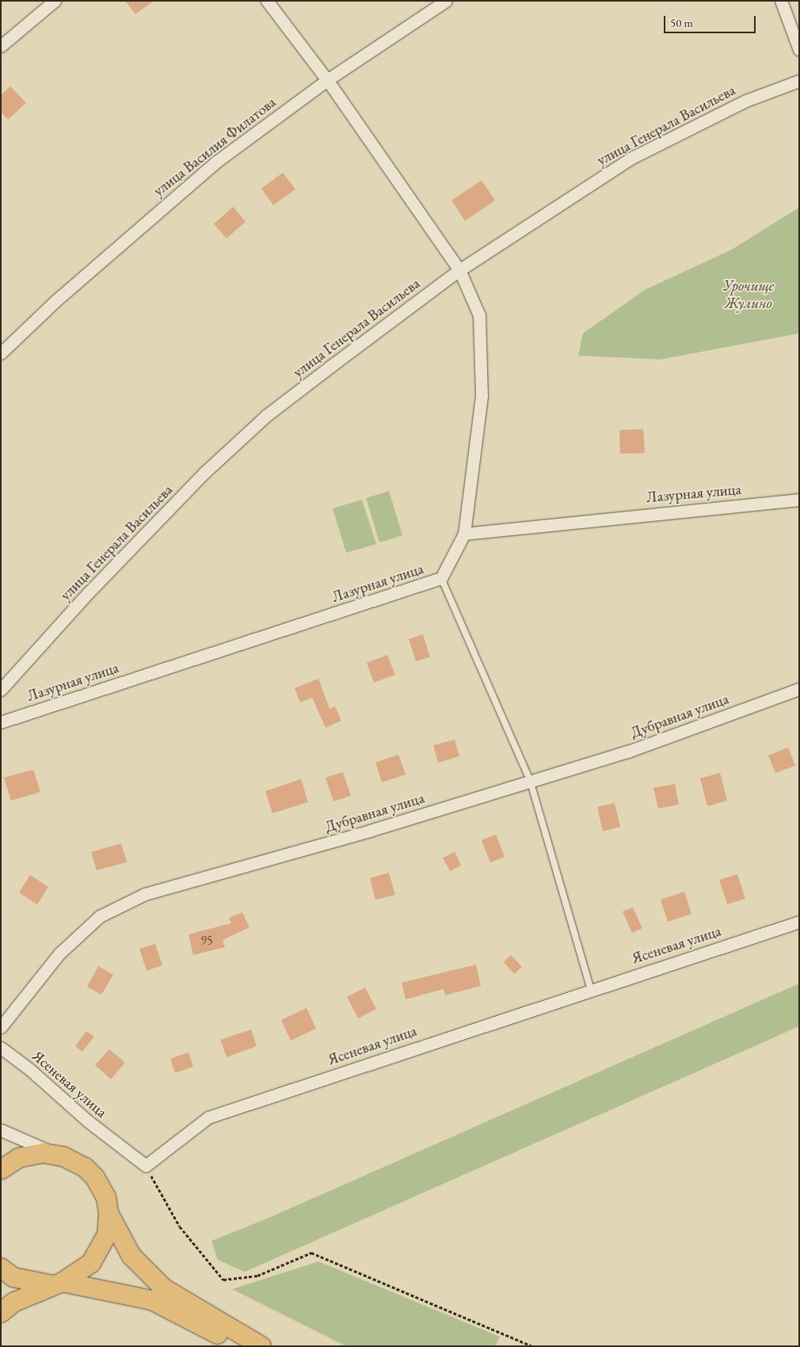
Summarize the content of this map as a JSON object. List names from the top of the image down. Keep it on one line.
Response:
{"streets":{"street":["улица Генерала Васильева","улица Василия Филатова","Лазурная улица","Дубравная улица","Ясеневая улица"]},"parks":["Урочище Жулино"],"house_numbers":["95"],"scale_bar":"50 m"}
